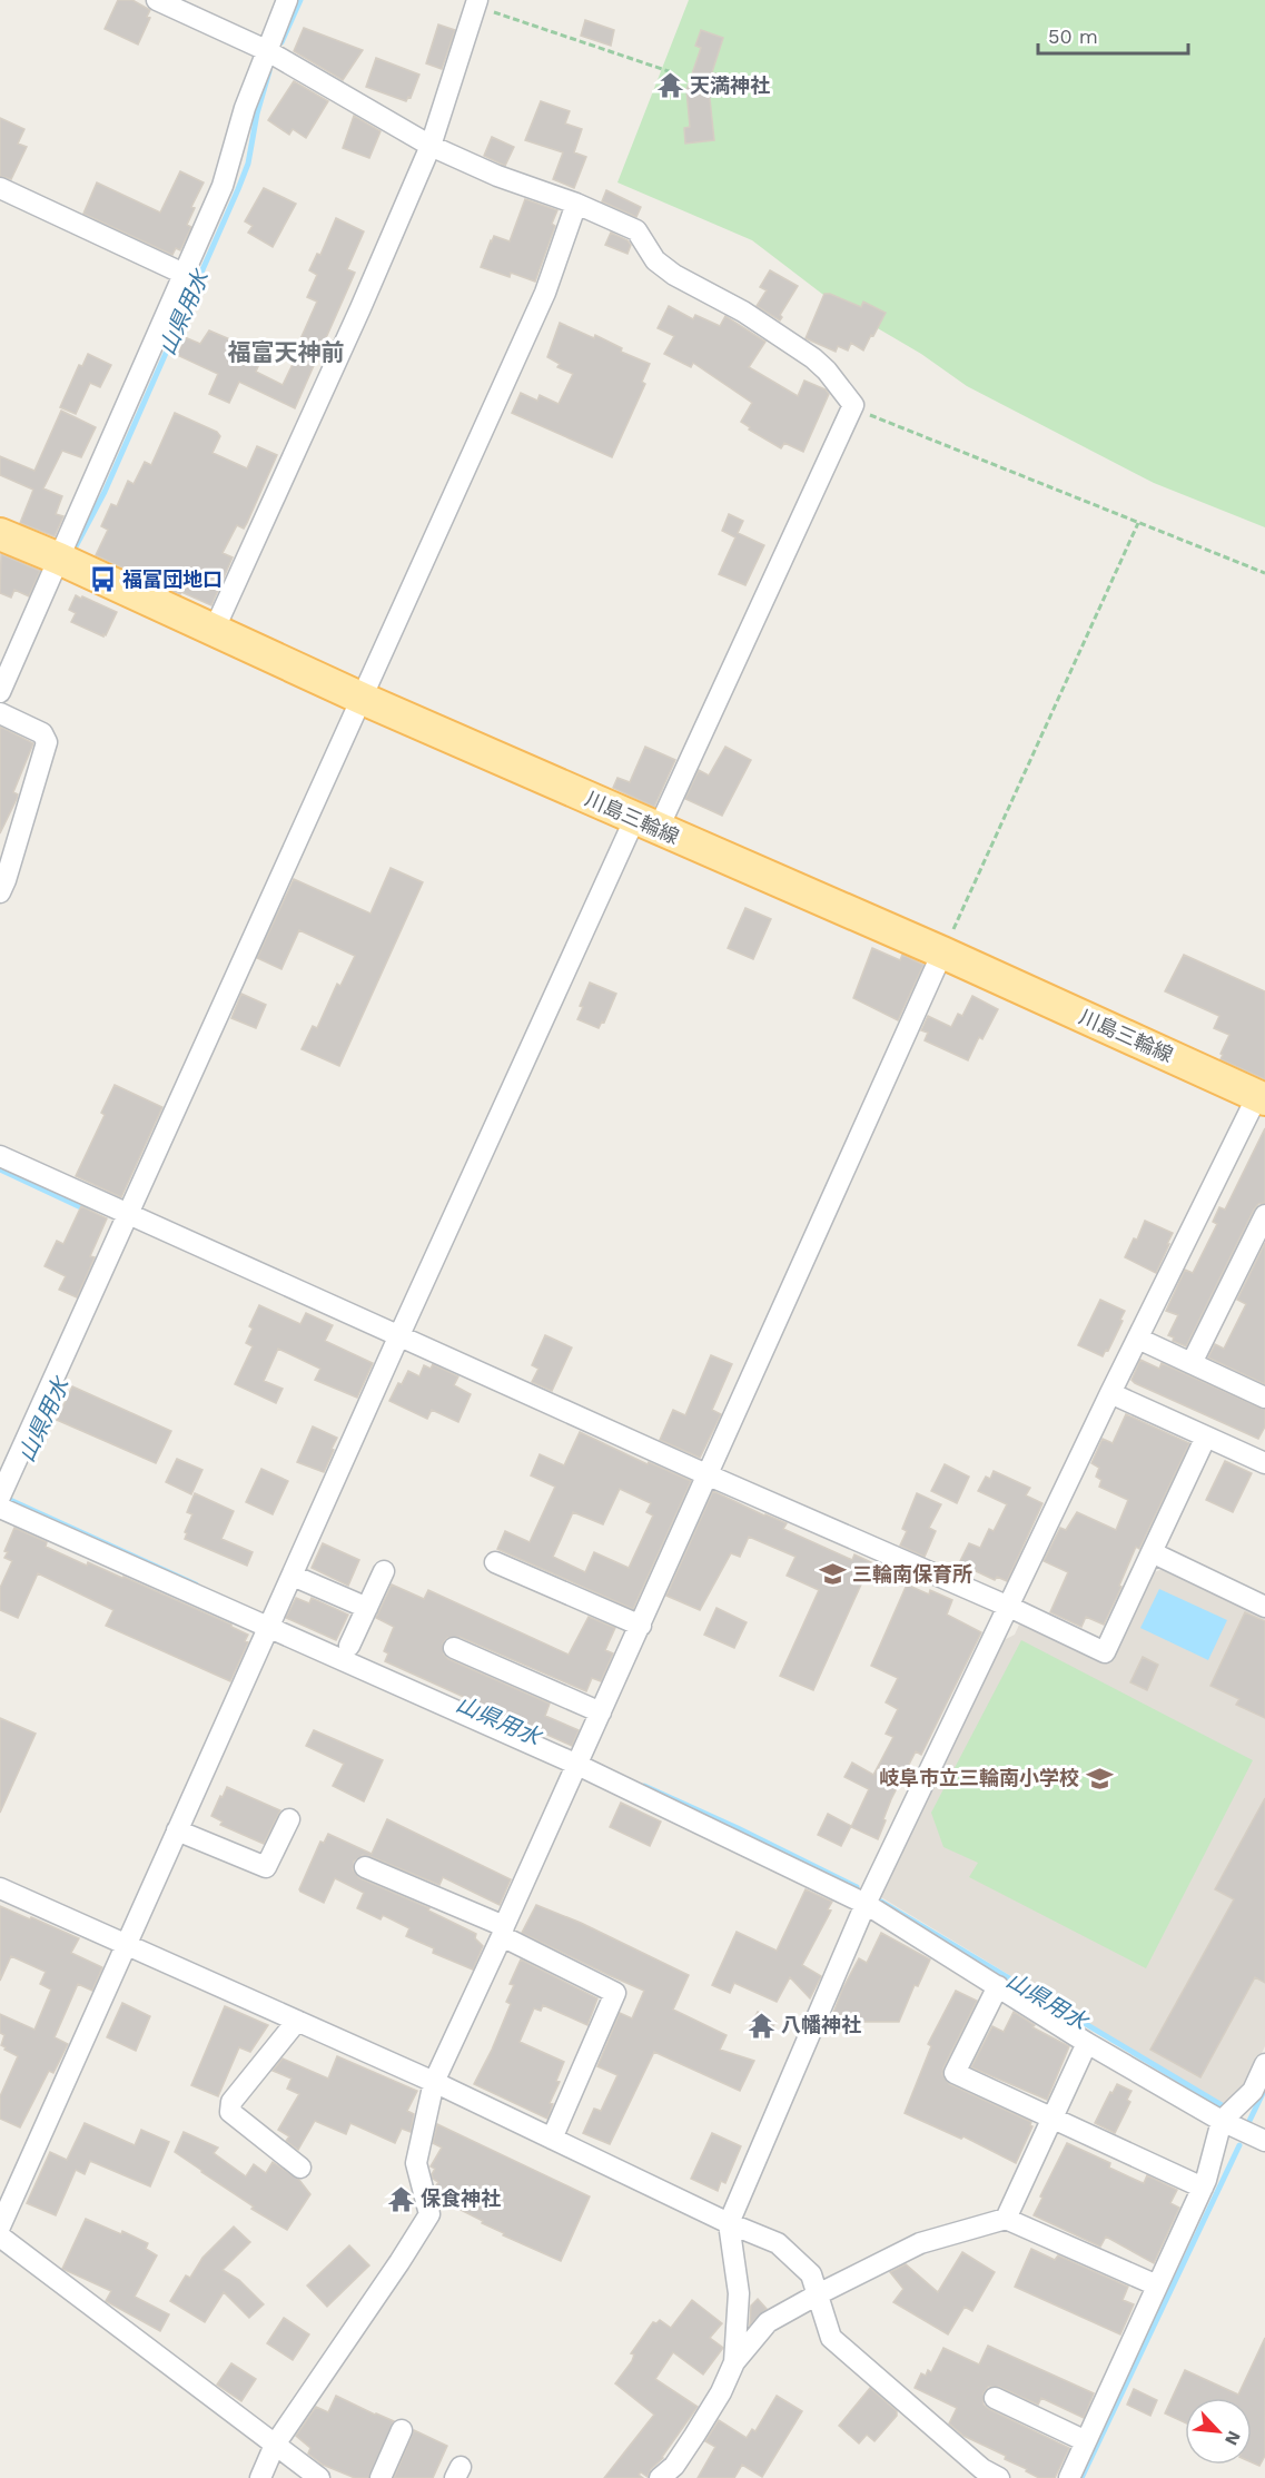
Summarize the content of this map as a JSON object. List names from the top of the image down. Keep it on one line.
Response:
{"streets":{"main road":["川島三輪線"]},"districts":["福富天神前"],"water":["山県用水"],"places":{"temple":["天満神社","八幡神社","保食神社"],"bus stop":["福富団地口"],"school or university":["三輪南保育所","岐阜市立三輪南小学校"]},"scale_bar":"50 m","north":"bottom right"}
